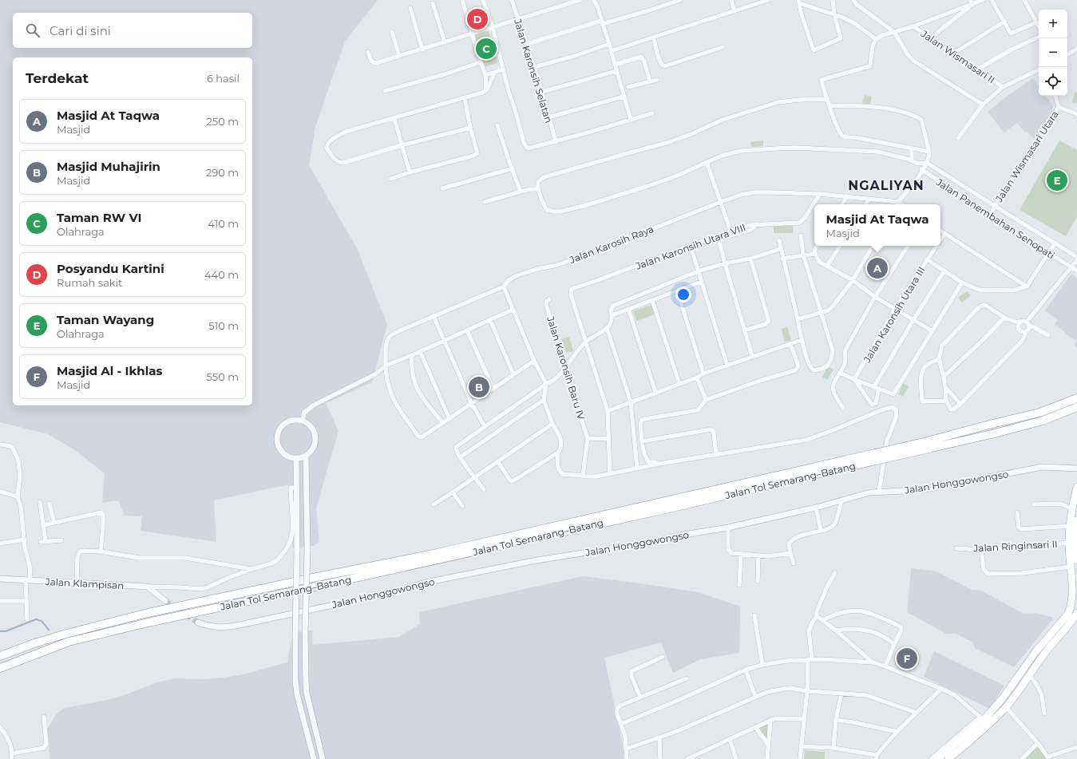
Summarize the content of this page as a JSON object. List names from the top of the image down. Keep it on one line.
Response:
{"streets":{"highway":["Jalan Tol Semarang–Batang"],"street":["Jalan Wismasari II","Jalan Karonsih Selatan","Jalan Wismasari Utara","Jalan Panembahan Senopati","Jalan Karosih Raya","Jalan Karonsih Utara VIII","Jalan Karonsih Utara III","Jalan Karonsih Baru IV","Jalan Honggowongso","Jalan Ringinsari II","Jalan Klampisan"]},"crossings":[["Jalan Wismasari Utara","Jalan Panembahan Senopati"],["Jalan Karosih Raya","Jalan Karonsih Utara VIII"]],"districts":["NGALIYAN"],"page":{"pins":["D","C","E","A","B","F"],"map_buttons":["+","−"],"search":"Cari di sini","heading":["Terdekat","6 hasil"],"list":[{"mark":"A","name":"Masjid At Taqwa","note":"Masjid","value":"250 m"},{"mark":"B","name":"Masjid Muhajirin","note":"Masjid","value":"290 m"},{"mark":"C","name":"Taman RW VI","note":"Olahraga","value":"410 m"},{"mark":"D","name":"Posyandu Kartini","note":"Rumah sakit","value":"440 m"},{"mark":"E","name":"Taman Wayang","note":"Olahraga","value":"510 m"},{"mark":"F","name":"Masjid Al - Ikhlas","note":"Masjid","value":"550 m"}],"popup":["Masjid At Taqwa","Masjid"]}}
